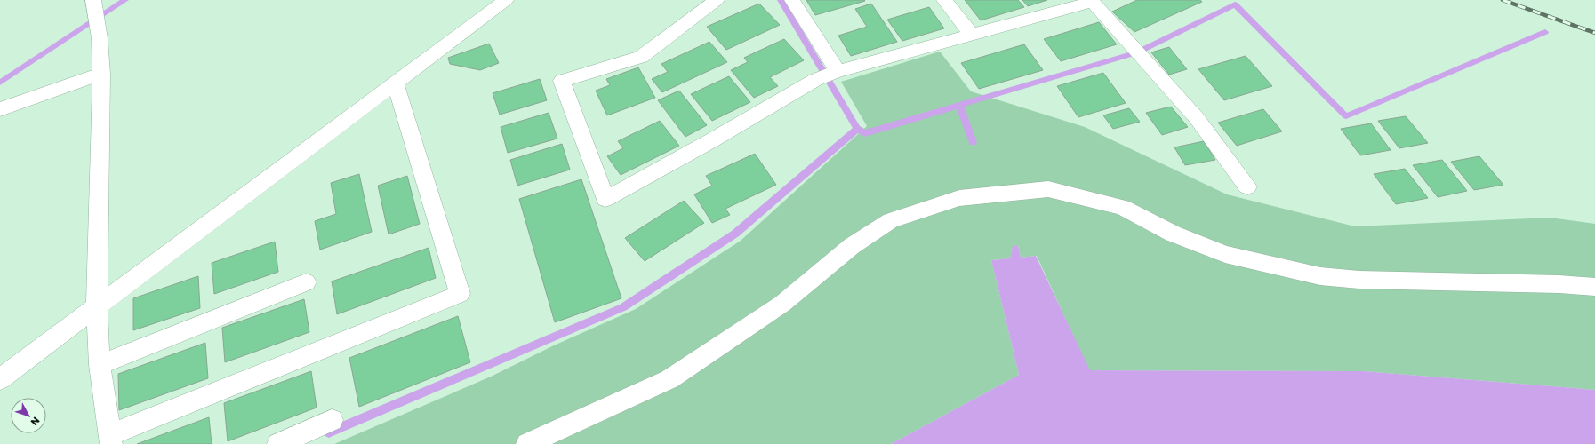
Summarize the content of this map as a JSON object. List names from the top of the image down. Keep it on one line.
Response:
{"north":"bottom right"}
